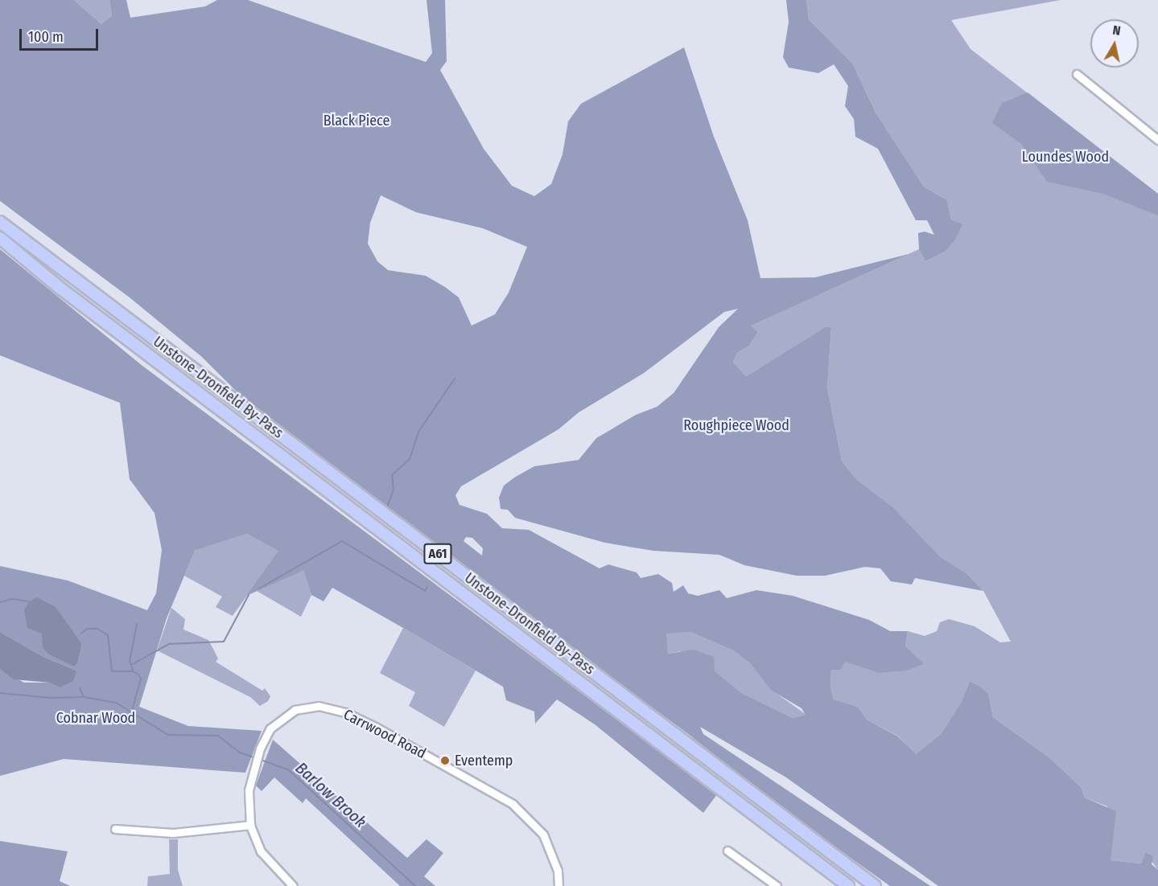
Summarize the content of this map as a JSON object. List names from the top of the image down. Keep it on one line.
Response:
{"streets":{"highway":["Unstone-Dronfield By-Pass","A61"],"street":["Carrwood Road"]},"crossings":[["Unstone-Dronfield By-Pass","A61"]],"water":["Barlow Brook"],"parks":["Black Piece","Loundes Wood","Roughpiece Wood","Cobnar Wood"],"places":["Eventemp"],"scale_bar":"100 m","north":"top"}
